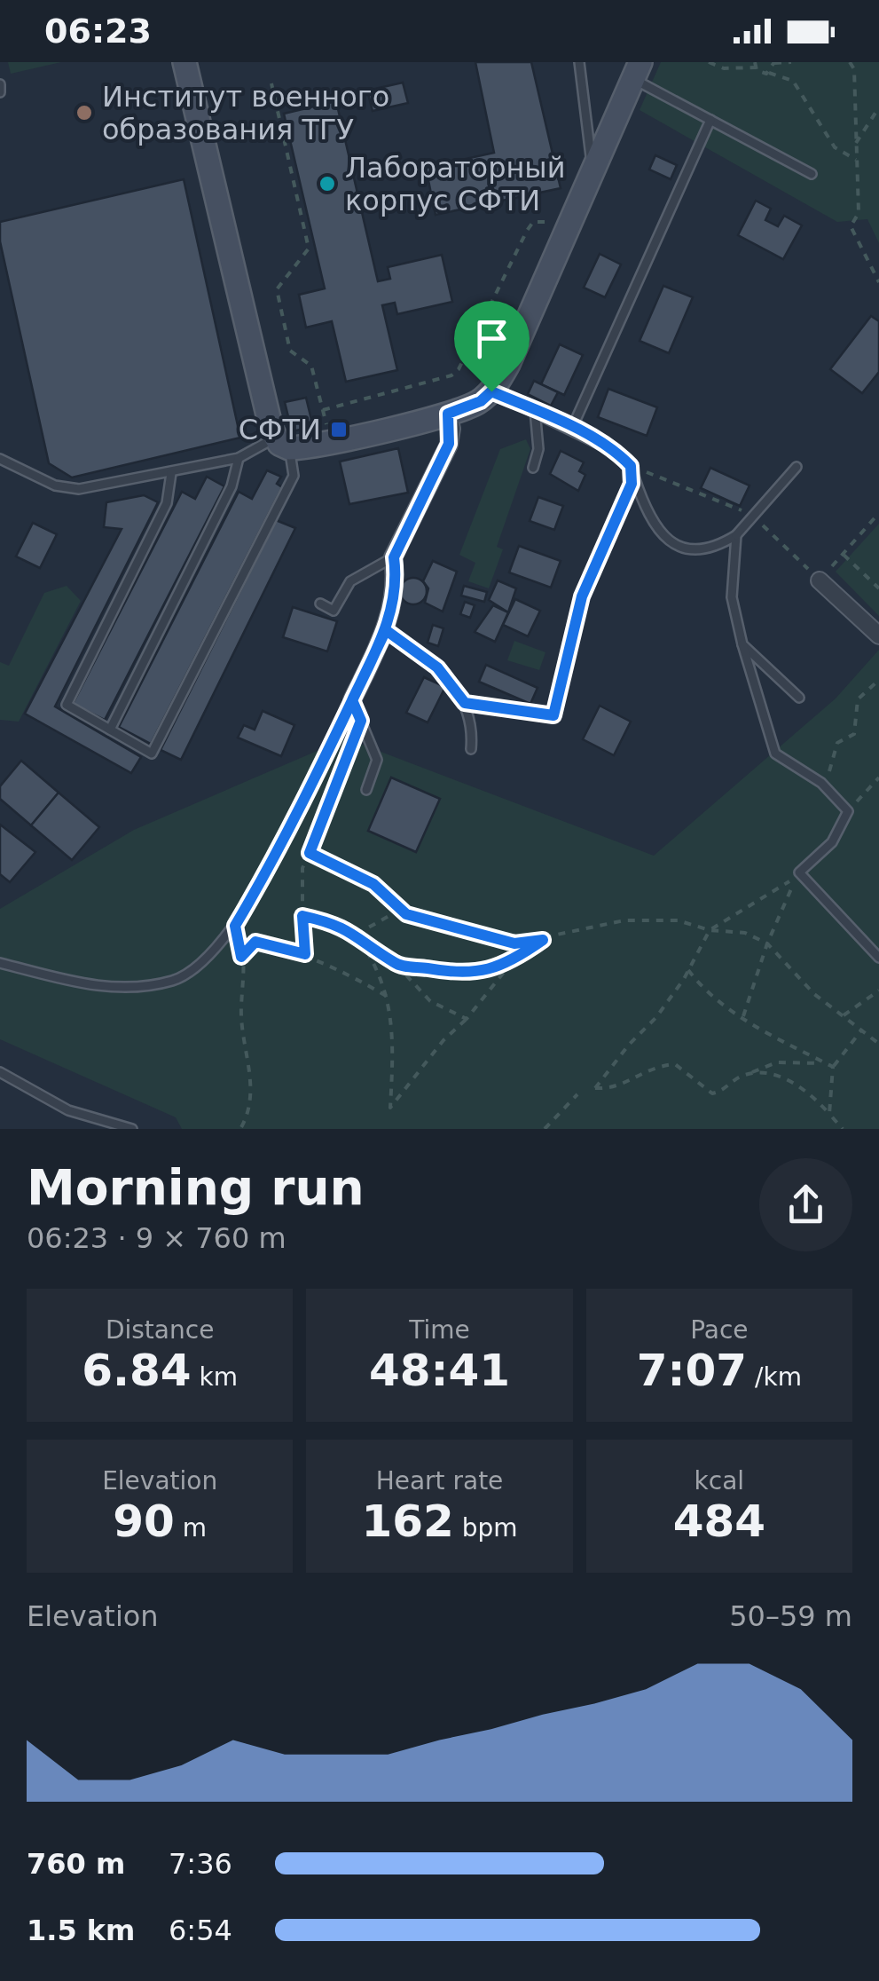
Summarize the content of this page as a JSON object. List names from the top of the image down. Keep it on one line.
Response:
{"places":{"other":["Институт военного образования ТГУ","Лабораторный корпус СФТИ"],"transit":["СФТИ"]},"page":{"status":"06:23","heading":["Morning run","06:23 · 9 × 760 m"],"stats":[["Distance","6.84 km"],["Time","48:41"],["Pace","7:07 /km"],["Elevation","90 m"],["Heart rate","162 bpm"],["kcal","484"]],"chart":["Elevation","50–59 m"],"list":[{"name":"760 m","note":"7:36"},{"name":"1.5 km","note":"6:54"}]}}
